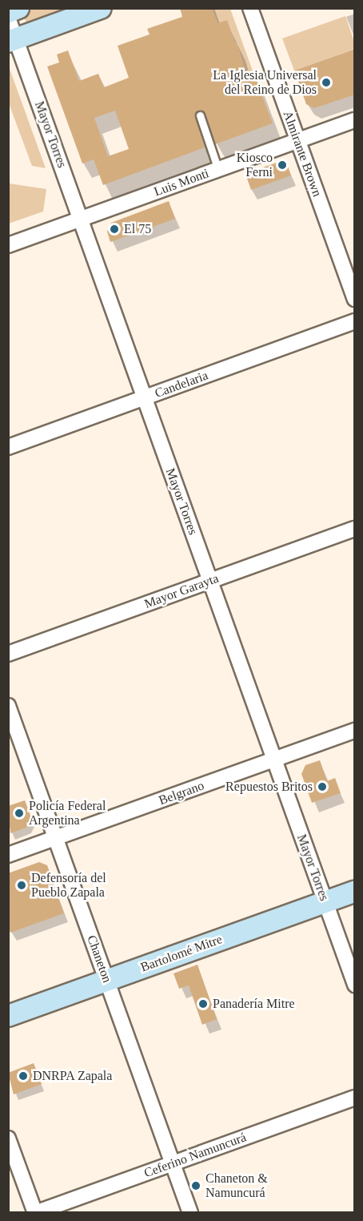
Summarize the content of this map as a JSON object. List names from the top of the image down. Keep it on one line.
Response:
{"streets":{"main road":["Bartolomé Mitre"],"street":["Mayor Torres","Almirante Brown","Luis Monti","Candelaria","Mayor Garayta","Belgrano","Chaneton","Ceferino Namuncurá"]},"crossings":[["Mayor Torres","Luis Monti"],["Mayor Torres","Candelaria"],["Mayor Torres","Mayor Garayta"],["Mayor Torres","Belgrano"],["Mayor Torres","Bartolomé Mitre"],["Almirante Brown","Luis Monti"],["Belgrano","Chaneton"],["Bartolomé Mitre","Chaneton"],["Chaneton","Ceferino Namuncurá"]],"places":["La Iglesia Universal del Reino de Dios","Kiosco Ferni","El 75","Repuestos Britos","Policía Federal Argentina","Defensoría del Pueblo Zapala","Panadería Mitre","DNRPA Zapala","Chaneton & Namuncurá"]}
